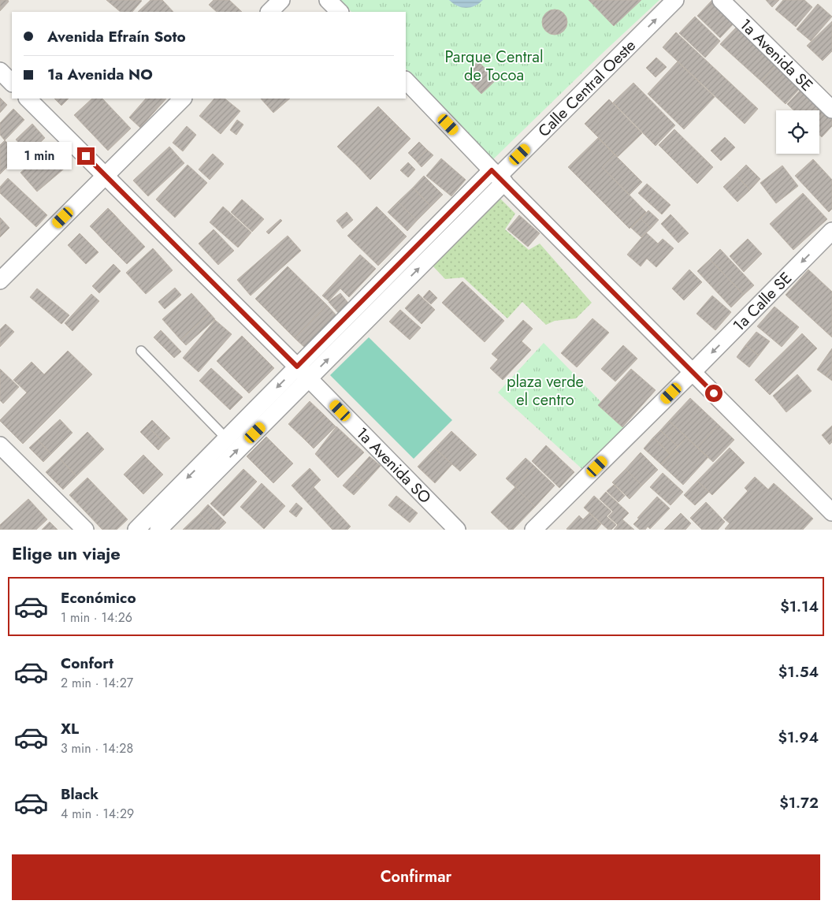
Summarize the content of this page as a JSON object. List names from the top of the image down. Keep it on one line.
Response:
{"streets":{"street":["1a Avenida SE","Calle Central Oeste","1a Calle SE","1a Avenida SO"]},"crossings":[["Calle Central Oeste","1a Avenida SO"]],"one_way":["1a Calle SE"],"parks":["Parque Central de Tocoa","plaza verde el centro"],"page":{"banner":["Avenida Efraín Soto","1a Avenida NO"],"bubble":"1 min","heading":"Elige un viaje","list":[{"name":"Económico","note":"1 min · 14:26","value":"$1.14"},{"name":"Confort","note":"2 min · 14:27","value":"$1.54"},{"name":"XL","note":"3 min · 14:28","value":"$1.94"},{"name":"Black","note":"4 min · 14:29","value":"$1.72"}],"buttons":"Confirmar"}}
